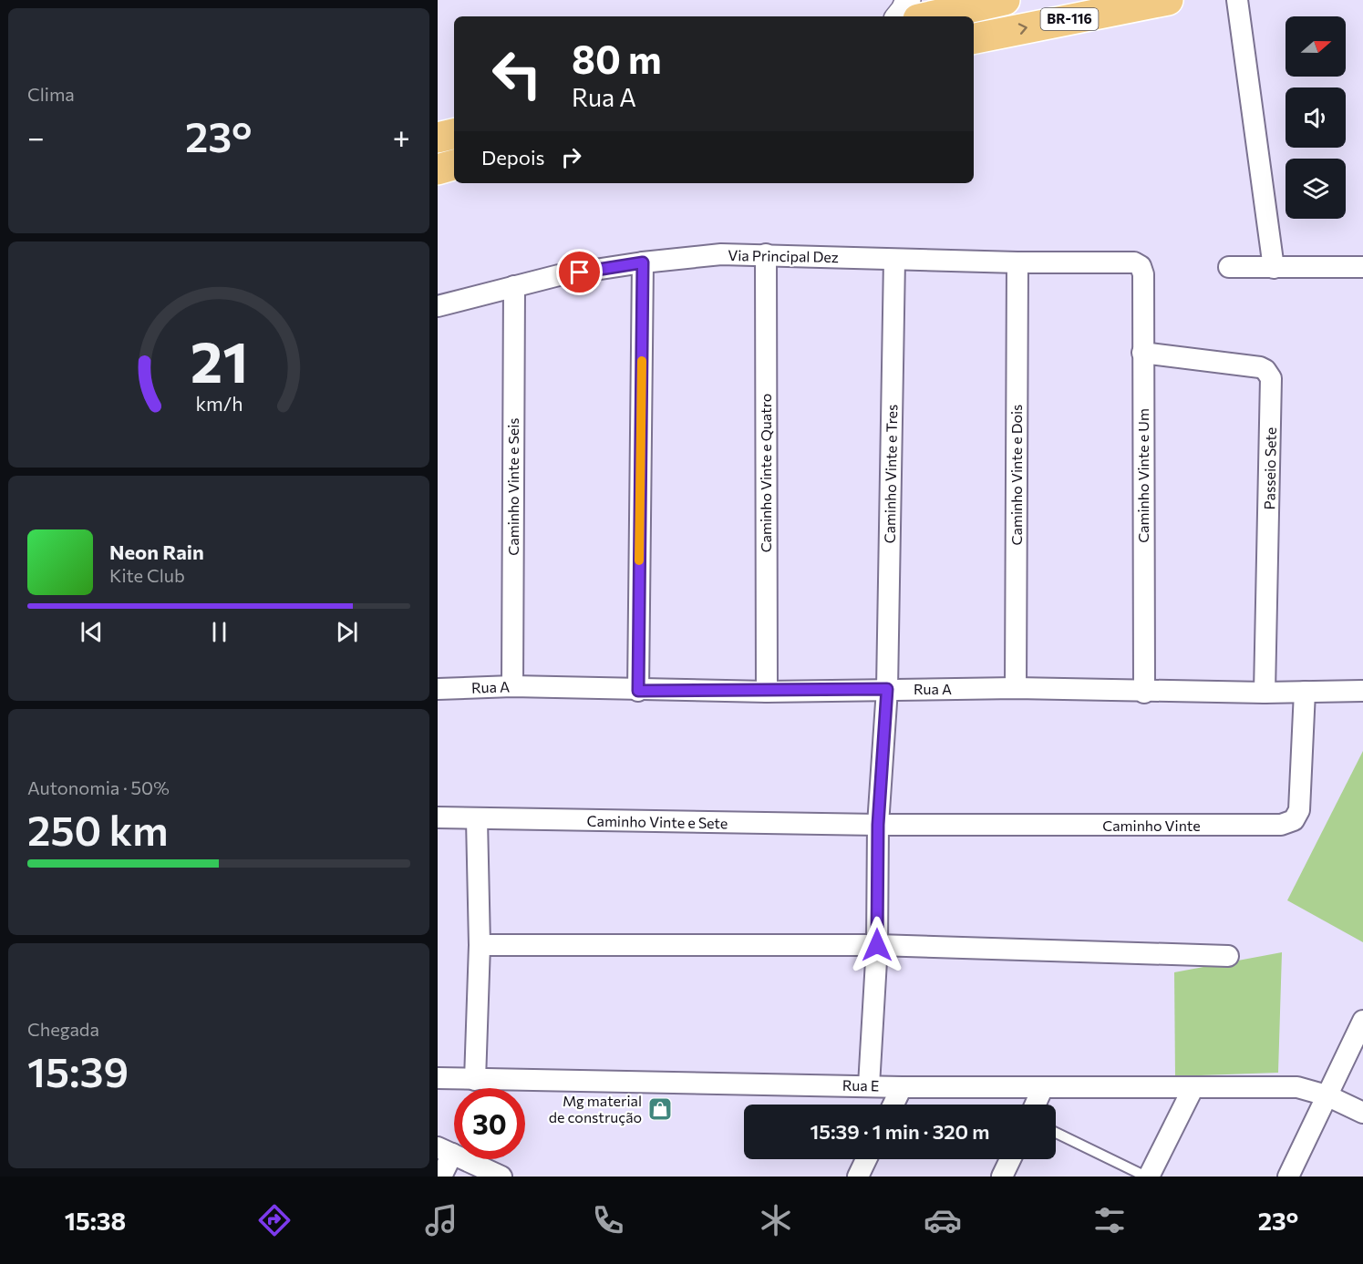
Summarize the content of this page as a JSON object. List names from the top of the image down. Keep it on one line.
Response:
{"streets":{"highway":["BR-116"],"street":["Via Principal Dez","Passeio Sete","Caminho Vinte e Quatro","Caminho Vinte e Tres","Caminho Vinte e Dois","Caminho Vinte e Um","Caminho Vinte e Seis","Rua A","Caminho Vinte e Sete","Caminho Vinte","Rua E"]},"crossings":[["Via Principal Dez","Caminho Vinte e Quatro"],["Via Principal Dez","Caminho Vinte e Tres"],["Via Principal Dez","Caminho Vinte e Dois"],["Via Principal Dez","Caminho Vinte e Um"],["Via Principal Dez","Caminho Vinte e Seis"],["Passeio Sete","Caminho Vinte e Um"],["Passeio Sete","Rua A"],["Caminho Vinte e Quatro","Rua A"],["Caminho Vinte e Tres","Rua A"],["Caminho Vinte e Tres","Caminho Vinte e Sete"],["Caminho Vinte e Tres","Caminho Vinte"],["Caminho Vinte e Tres","Rua E"],["Caminho Vinte e Dois","Rua A"],["Caminho Vinte e Um","Rua A"],["Caminho Vinte e Seis","Rua A"],["Rua A","Caminho Vinte"],["Caminho Vinte e Sete","Caminho Vinte"]],"places":{"shop":["Mg material de construção"]},"north":"right","page":{"tile":["Clima",["Autonomia · 50%","250 km"],["Chegada","15:39"]],"turn":["80 m","Rua A"],"heat":["−","23°","+"],"then":"Depois","song":["Neon Rain","Kite Club"],"limit":"30","trip":"15:39 · 1 min · 320 m","tabs":["15:38","23°"],"gauge":["21","km/h"]}}
